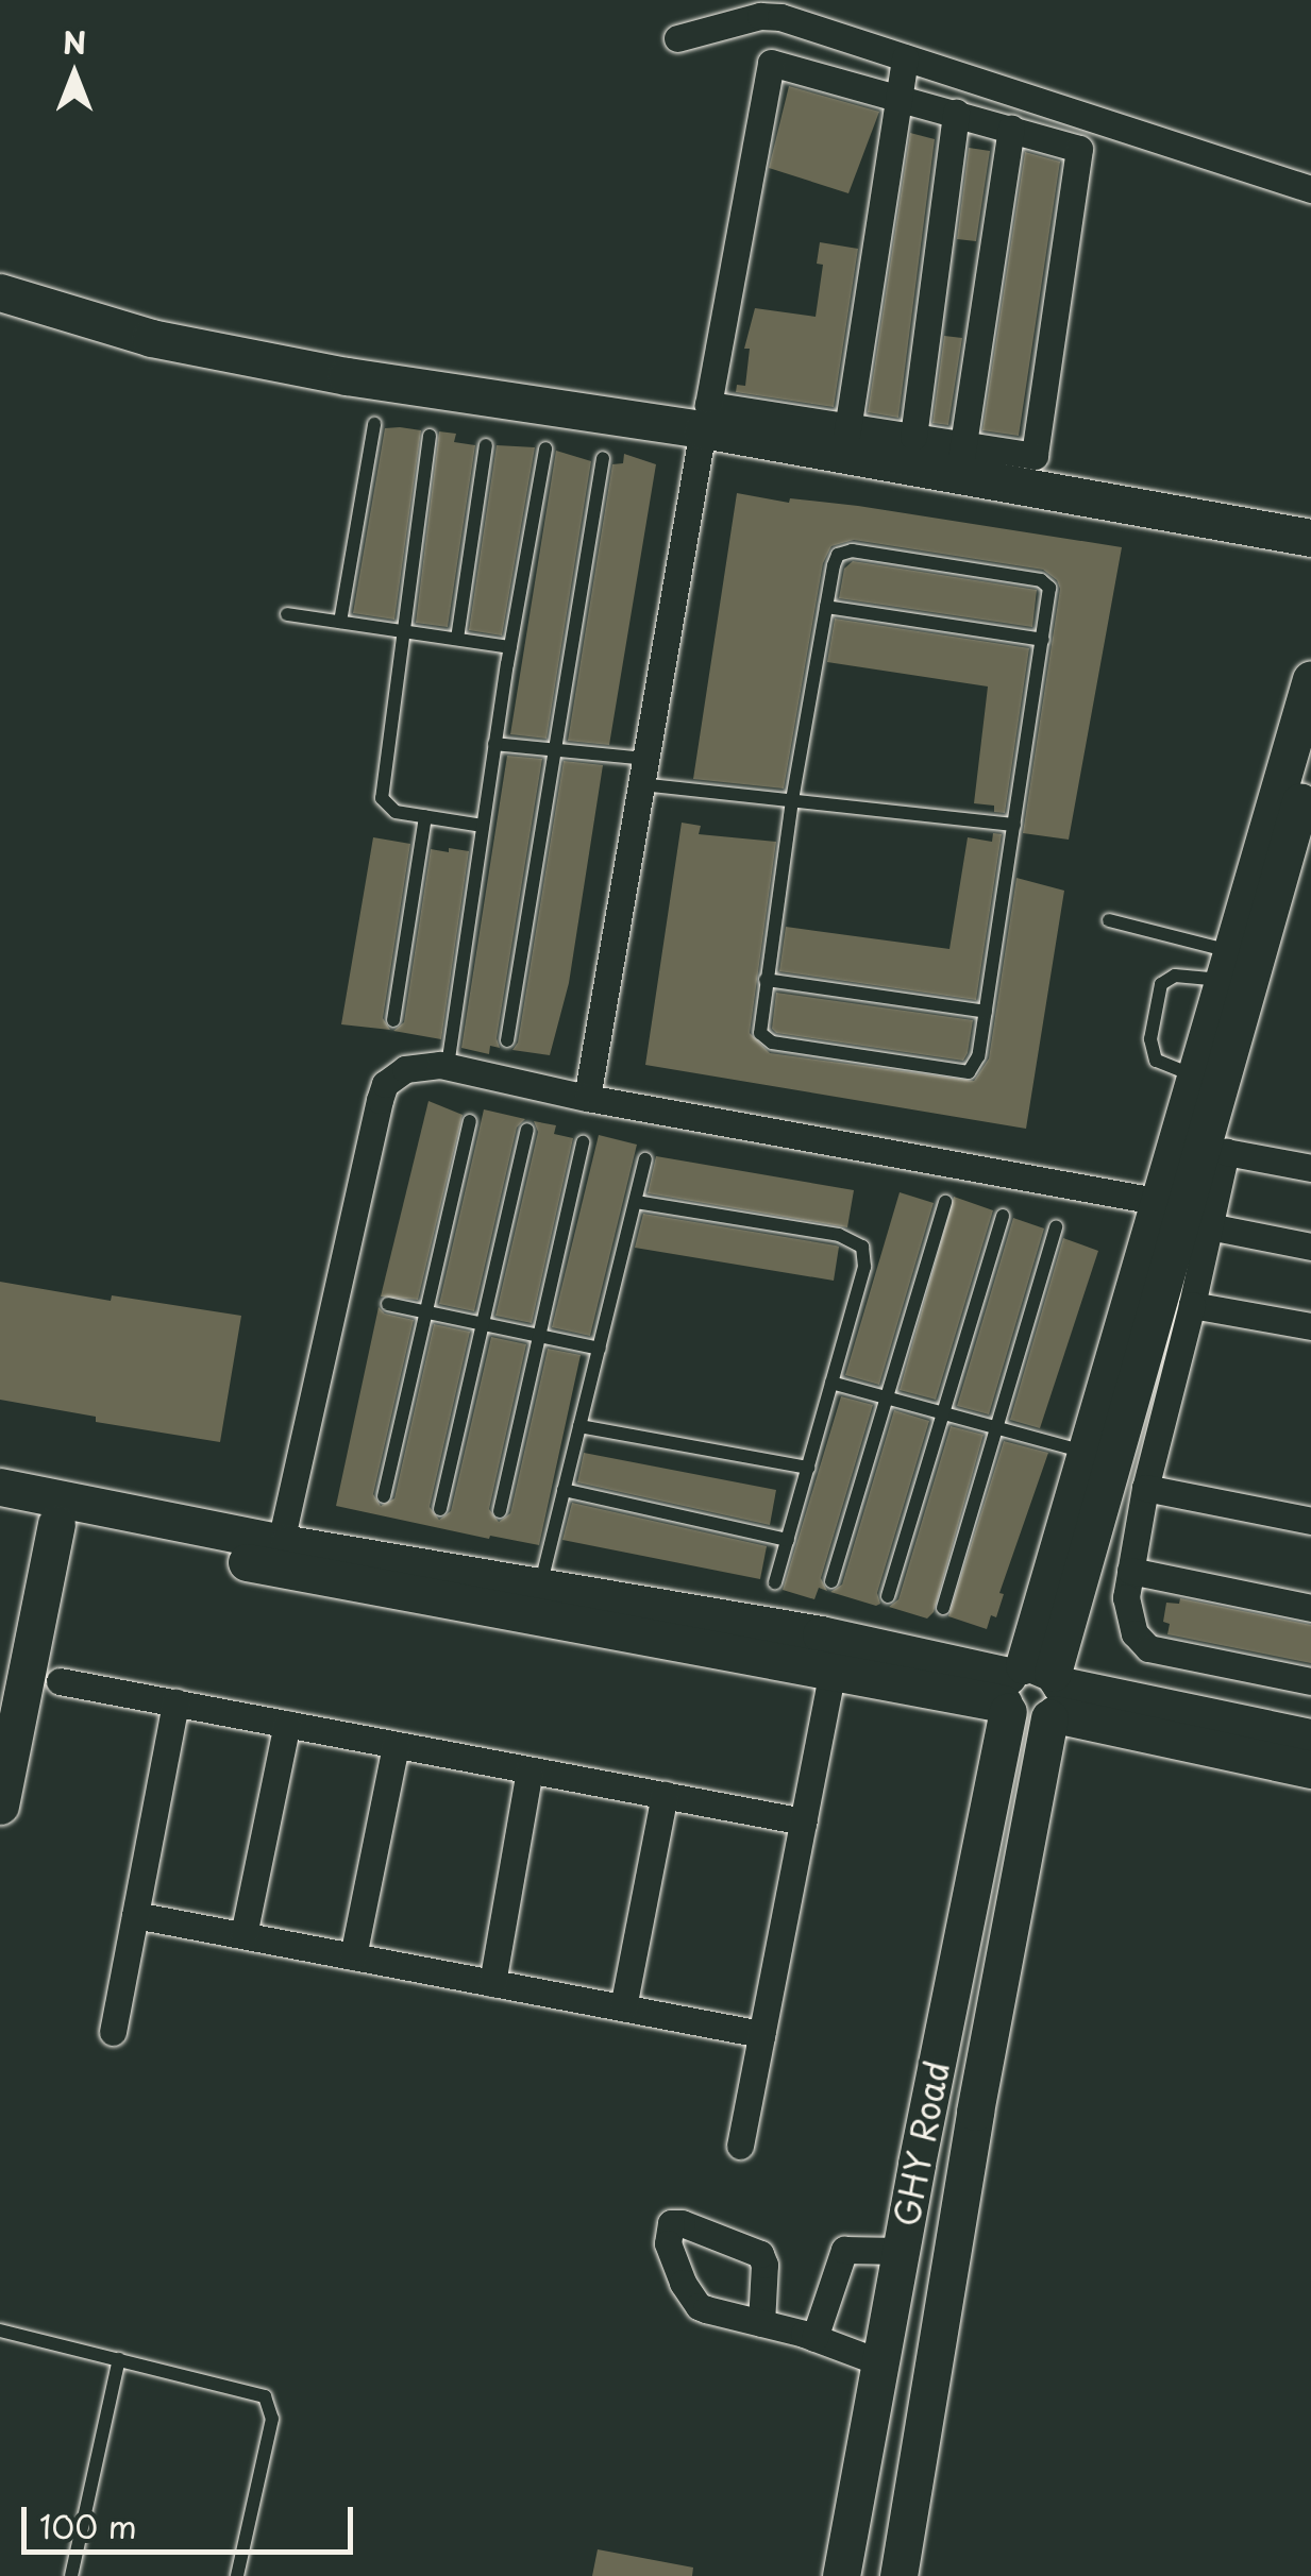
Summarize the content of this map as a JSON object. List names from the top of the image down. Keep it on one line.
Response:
{"streets":{"street":["GHY Road"]},"scale_bar":"100 m","north":"top"}
